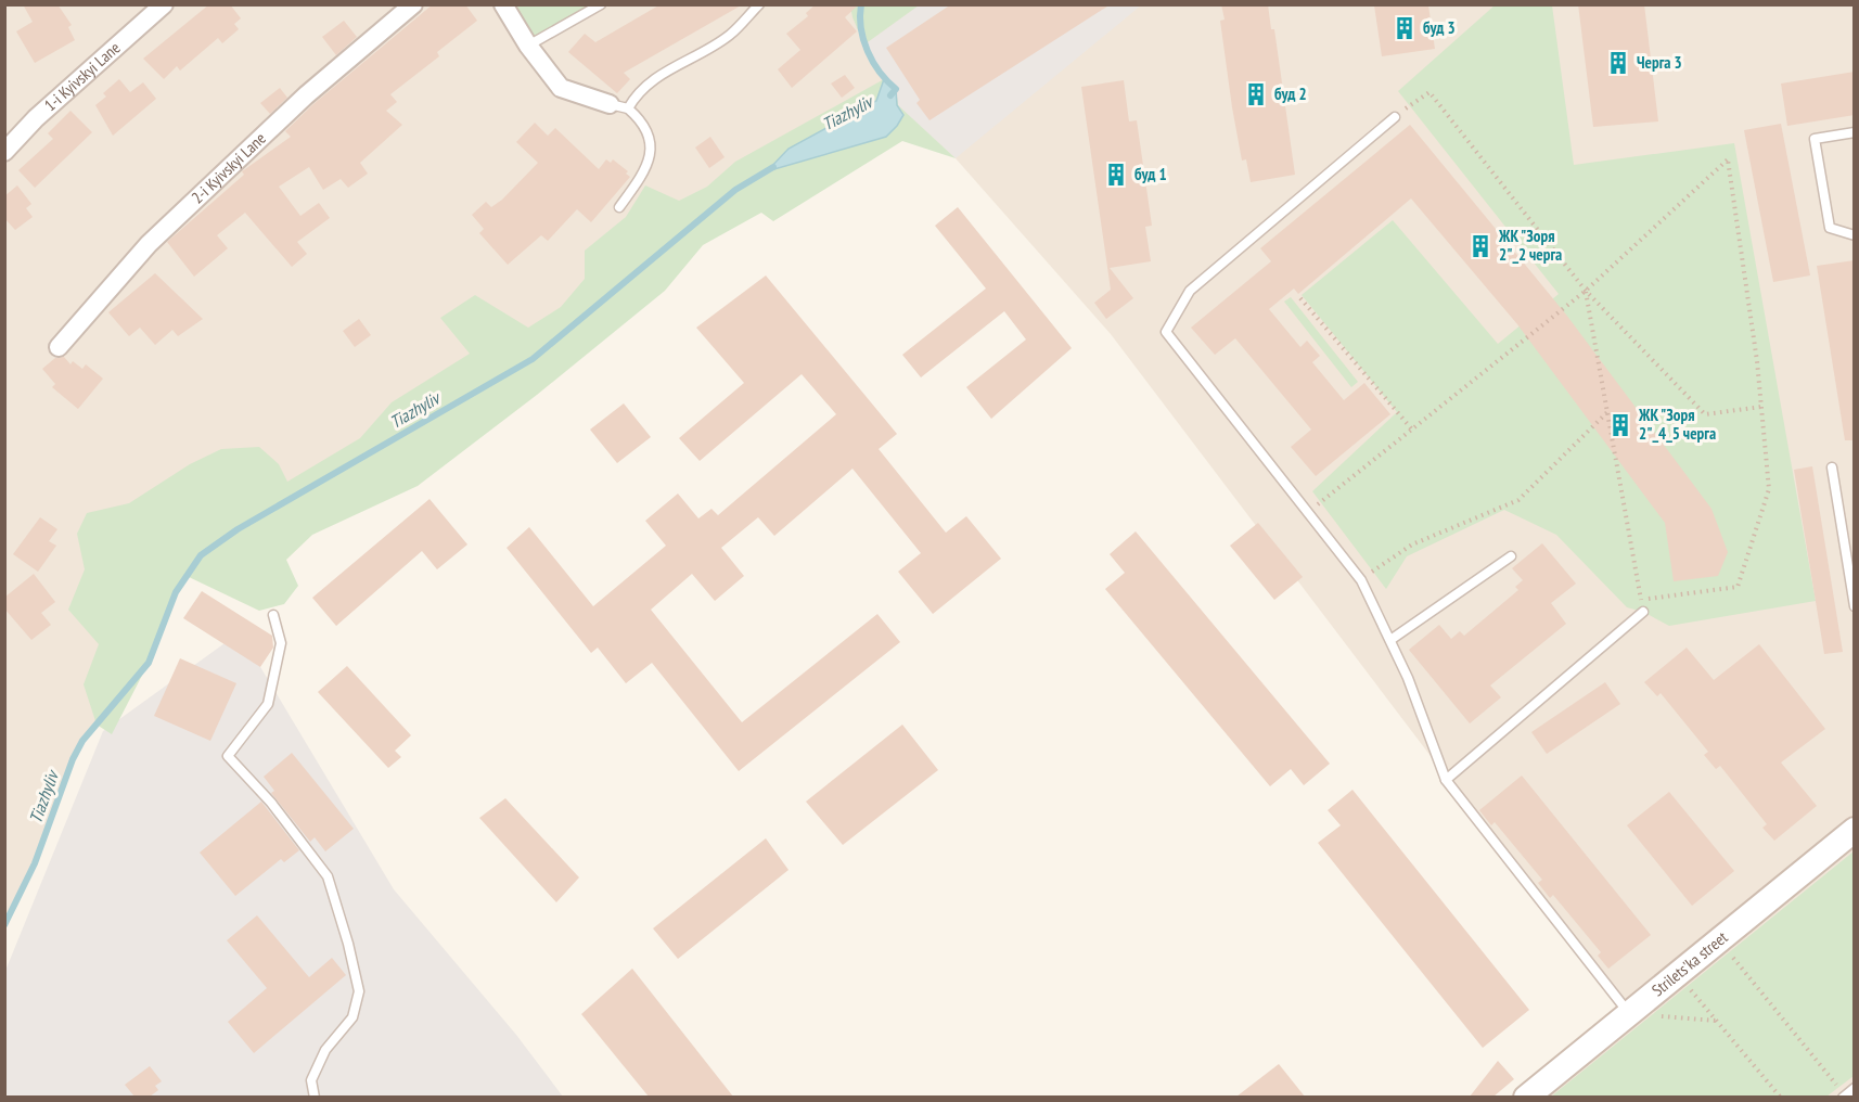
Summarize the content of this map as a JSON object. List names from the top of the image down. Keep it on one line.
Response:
{"streets":{"street":["1-i Kyivskyi Lane","2-i Kyivskyi Lane","Strilets'ka street"]},"water":["Tiazhyliv"],"places":{"building":["буд 3","Черга 3","буд 2","буд 1","ЖК \"Зоря 2\"_2 черга","ЖК \"Зоря 2\"_4_5 черга"]}}
